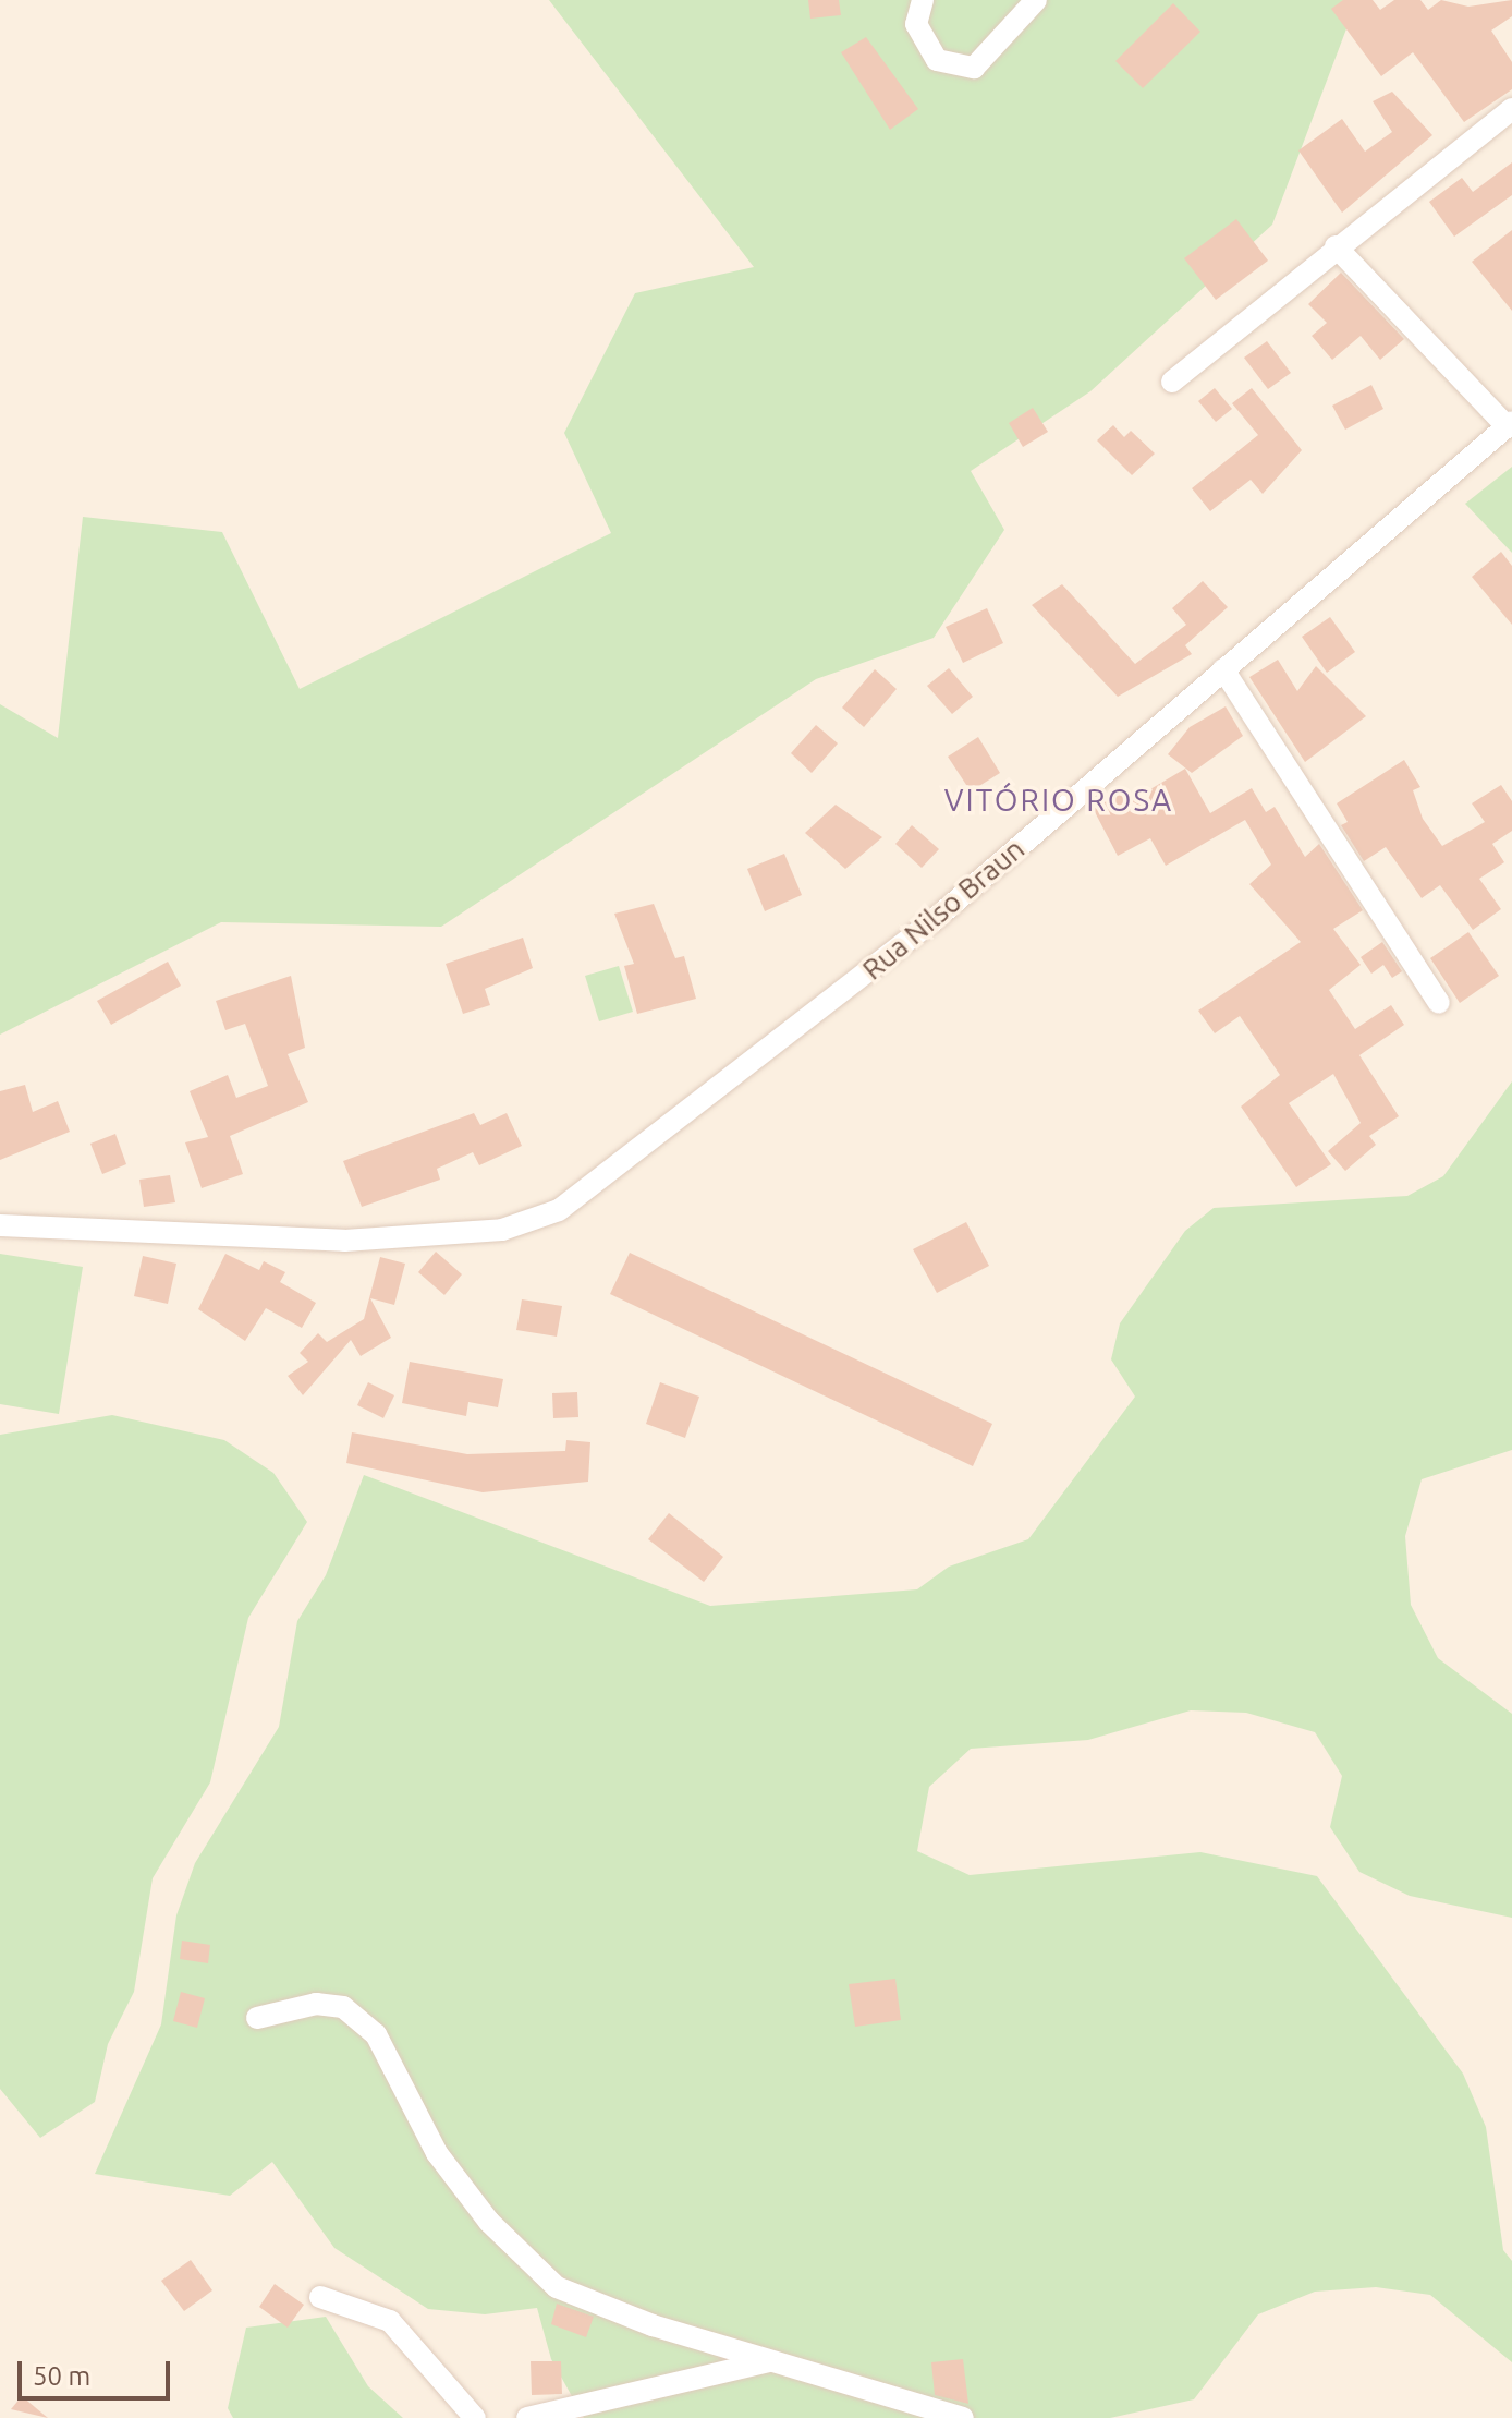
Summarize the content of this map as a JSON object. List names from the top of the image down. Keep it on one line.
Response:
{"streets":{"street":["Rua Nilso Braun"]},"districts":["VITÓRIO ROSA"],"scale_bar":"50 m"}
